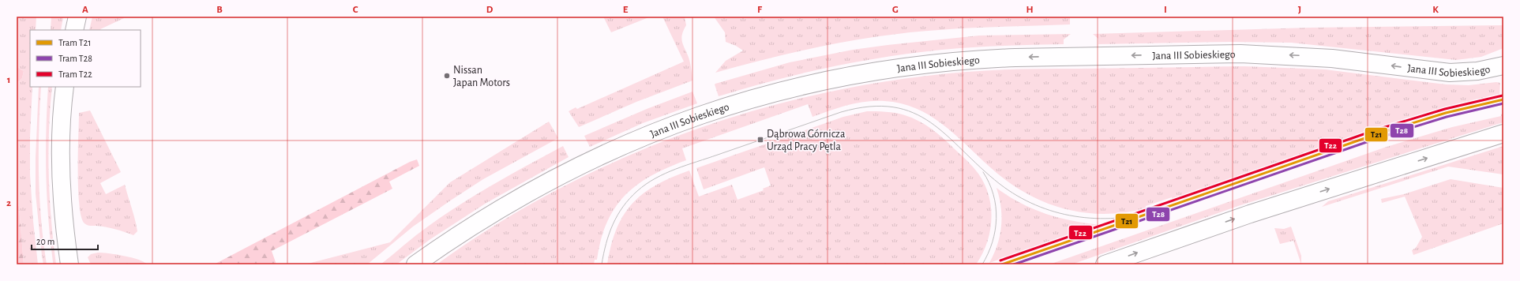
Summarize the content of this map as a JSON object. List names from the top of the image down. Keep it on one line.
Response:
{"streets":{"main road":["Jana III Sobieskiego"]},"one_way":["Jana III Sobieskiego"],"places":{"other":["Nissan Japan Motors"],"transit":["Dąbrowa Górnicza Urząd Pracy Pętla"]},"lines":["tram line T22","tram line T21","tram line T28"],"legend":["Tram T21","Tram T28","Tram T22"],"scale_bar":"20 m","grid":{"columns":["A","B","C","D","E","F","G","H","I","J","K"],"rows":["1","2"]}}
